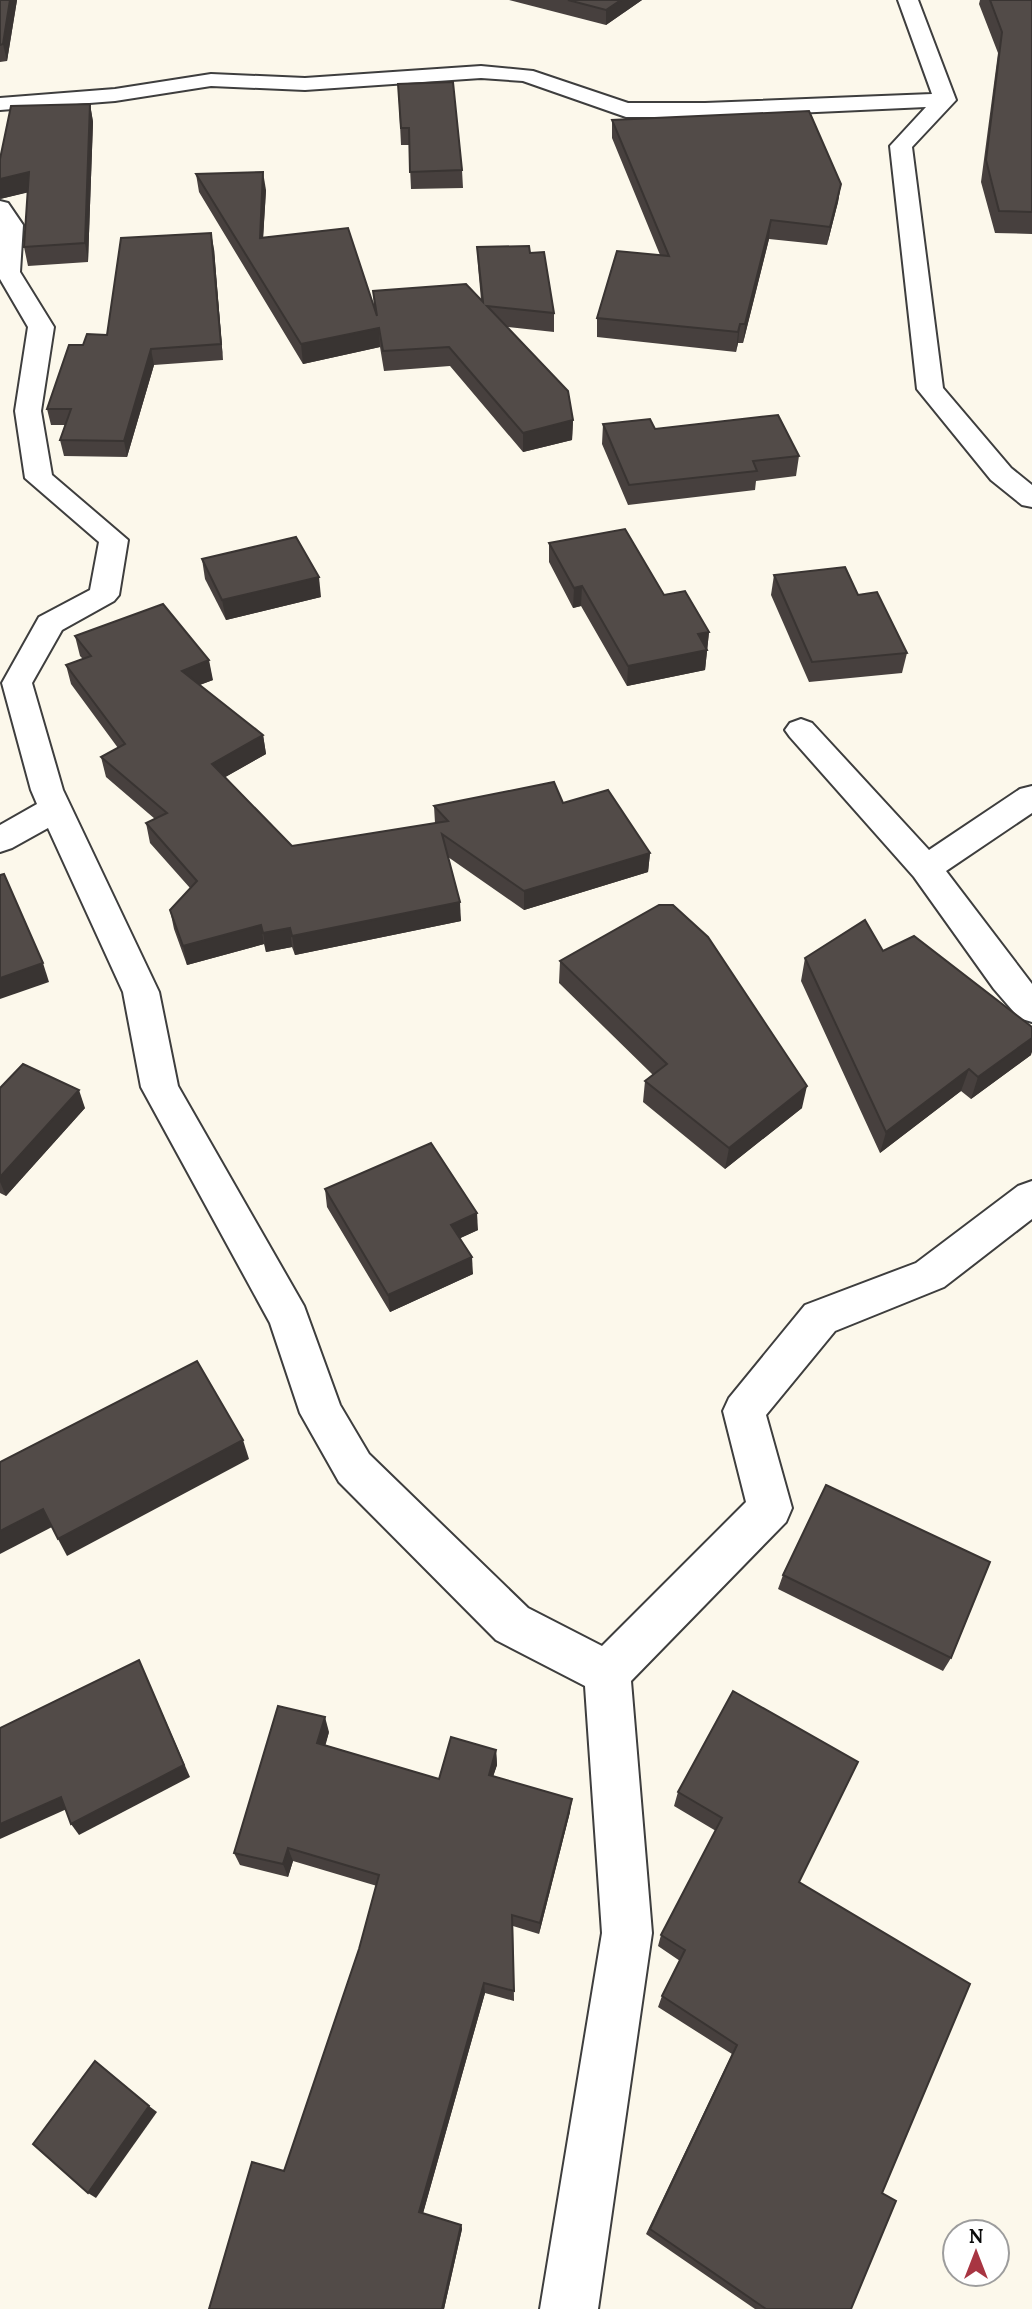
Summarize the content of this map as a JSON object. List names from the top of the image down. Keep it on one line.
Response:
{"north":"top"}
